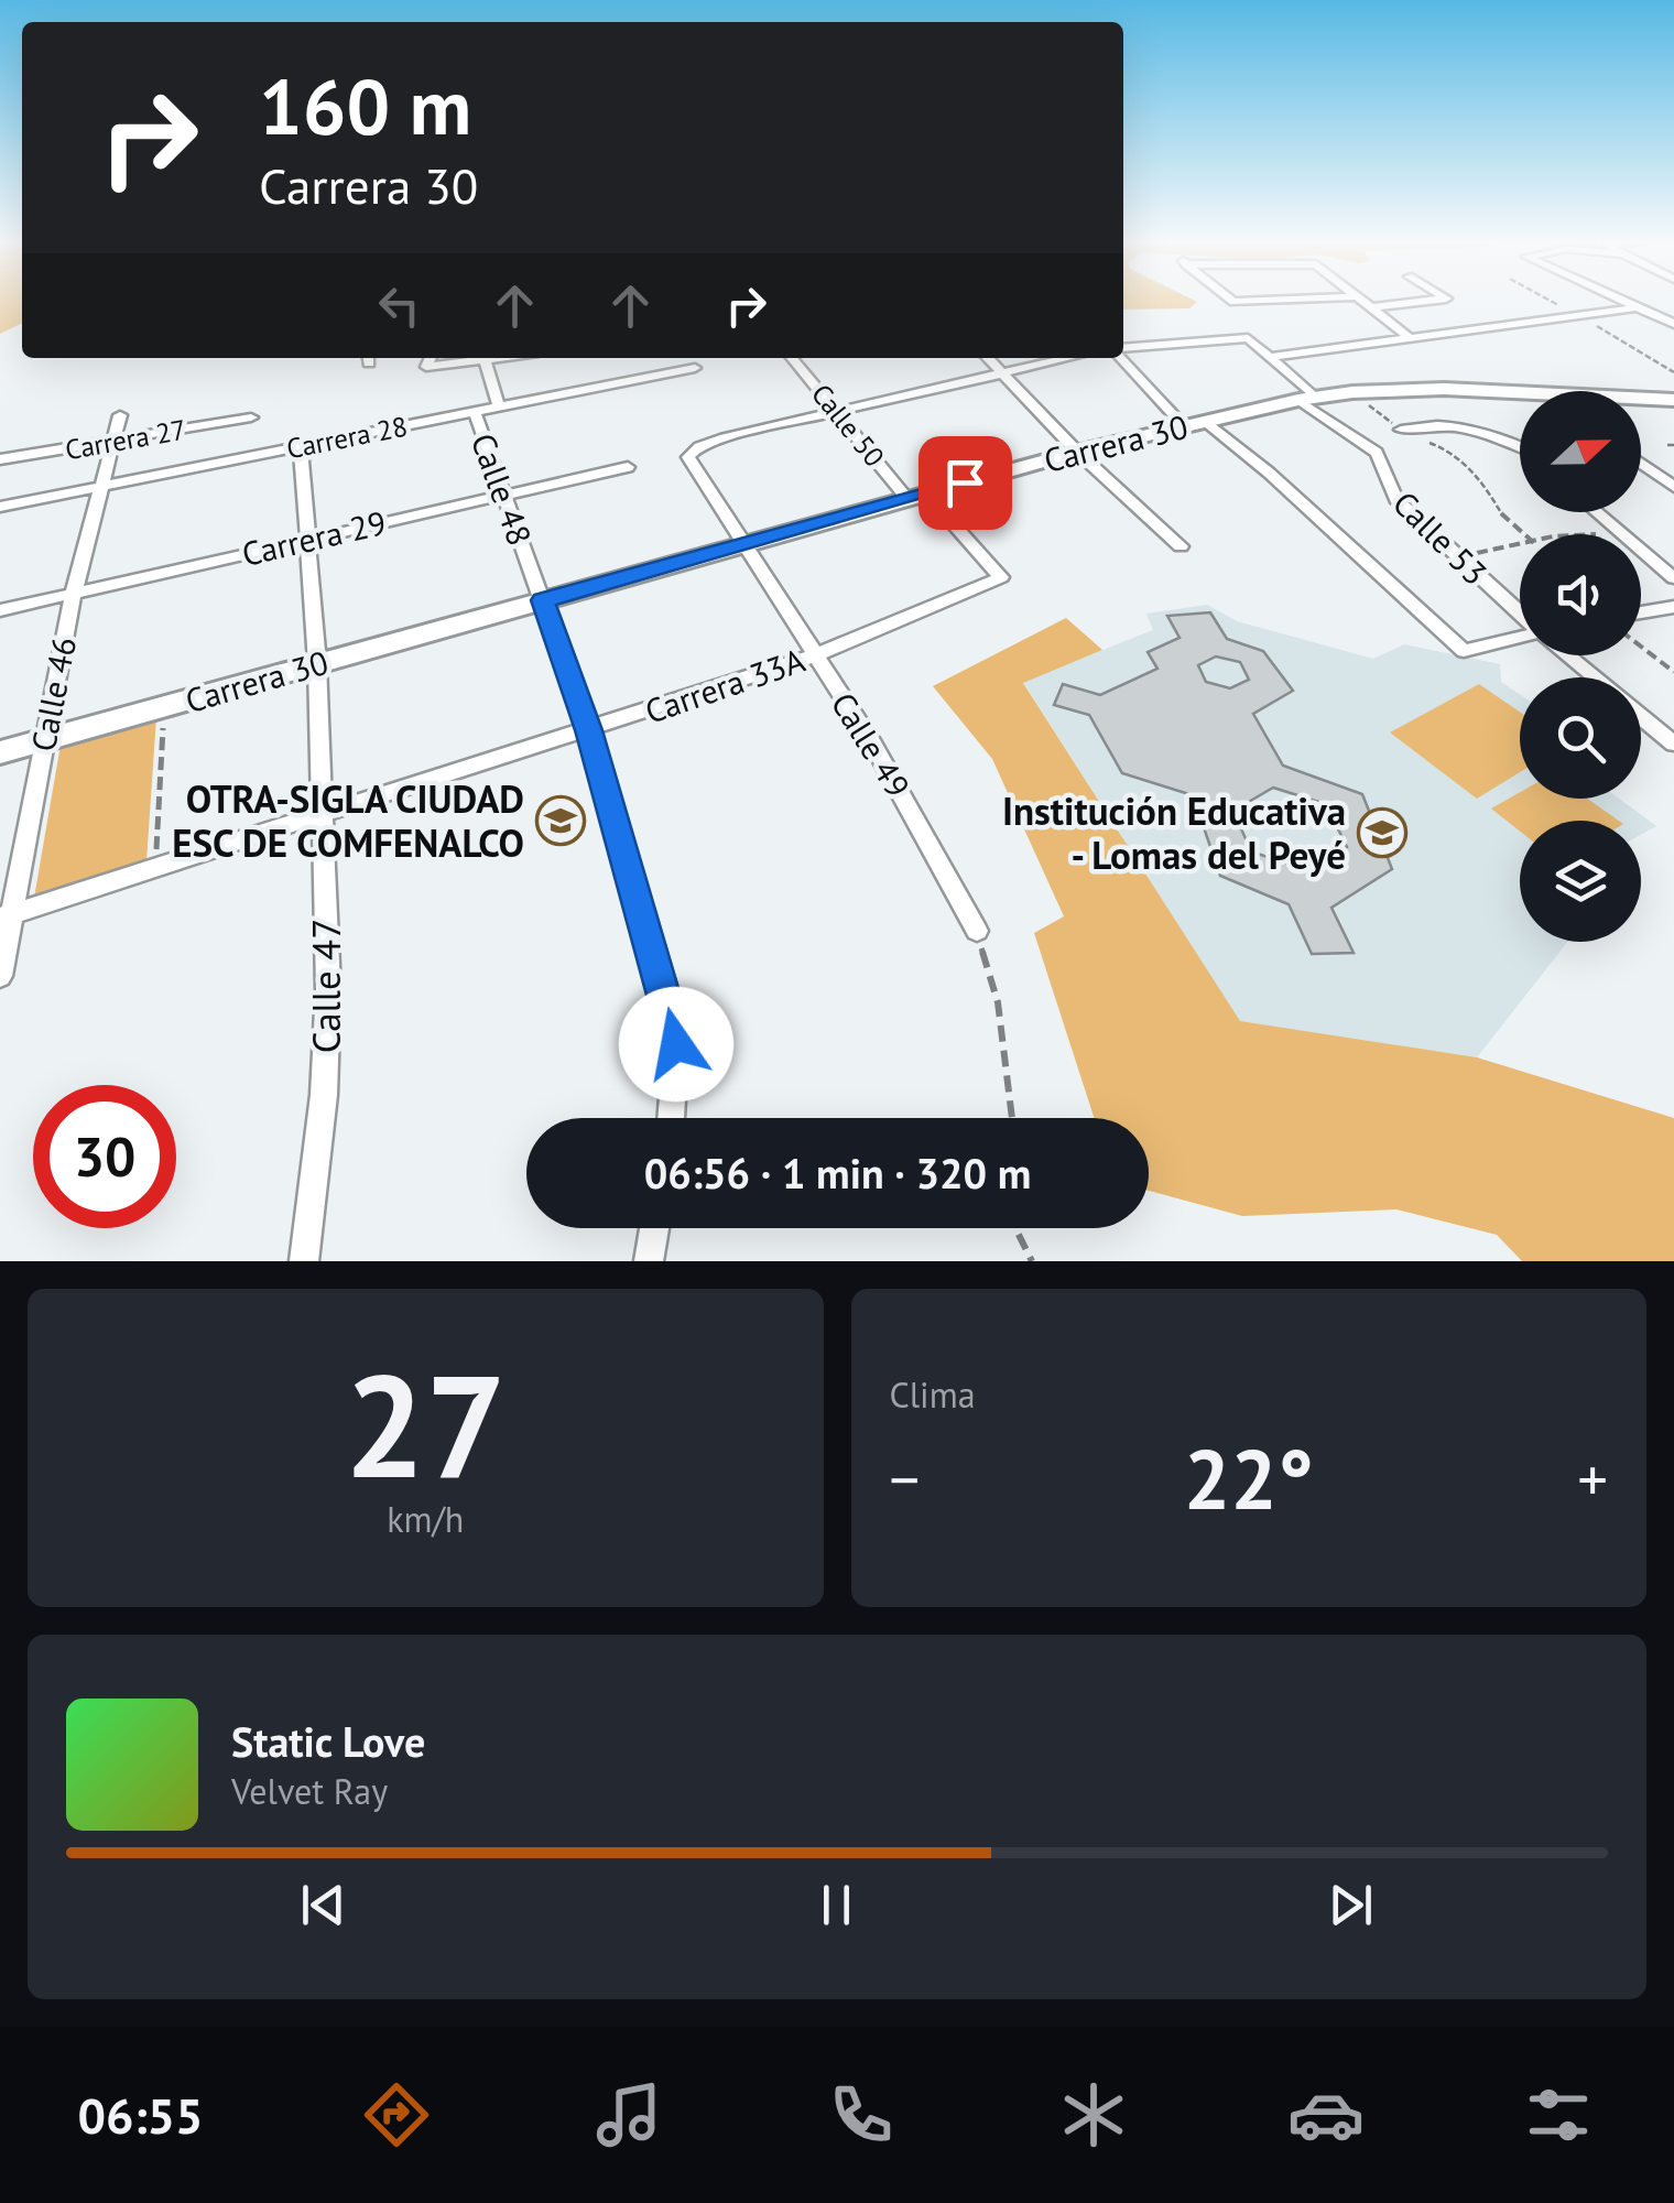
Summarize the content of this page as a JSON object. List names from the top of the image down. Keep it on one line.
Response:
{"streets":{"street":["Calle 50","Carrera 28","Carrera 27","Carrera 30","Calle 48","Carrera 29","Calle 53","Carrera 33A","Calle 46","Calle 49","Calle 47"]},"crossings":[["Calle 50","Carrera 30"],["Calle 50","Carrera 33A"],["Calle 50","Calle 49"],["Carrera 28","Calle 48"],["Carrera 28","Calle 46"],["Carrera 28","Calle 47"],["Carrera 27","Calle 46"],["Carrera 30","Calle 48"],["Carrera 30","Calle 53"],["Carrera 30","Calle 46"],["Carrera 30","Calle 49"],["Carrera 30","Calle 47"],["Calle 48","Carrera 29"],["Calle 48","Carrera 33A"],["Carrera 29","Calle 46"],["Carrera 29","Calle 47"],["Carrera 33A","Calle 46"],["Carrera 33A","Calle 49"],["Carrera 33A","Calle 47"]],"places":{"school or university":["OTRA-SIGLA CIUDAD ESC DE COMFENALCO","Institución Educativa - Lomas del Peyé"]},"north":"right","page":{"turn":["160 m","Carrera 30"],"limit":"30","trip":"06:56 · 1 min · 320 m","tile":[["27","km/h"],"Clima"],"heat":["−","22°","+"],"song":["Static Love","Velvet Ray"],"tabs":"06:55"}}
